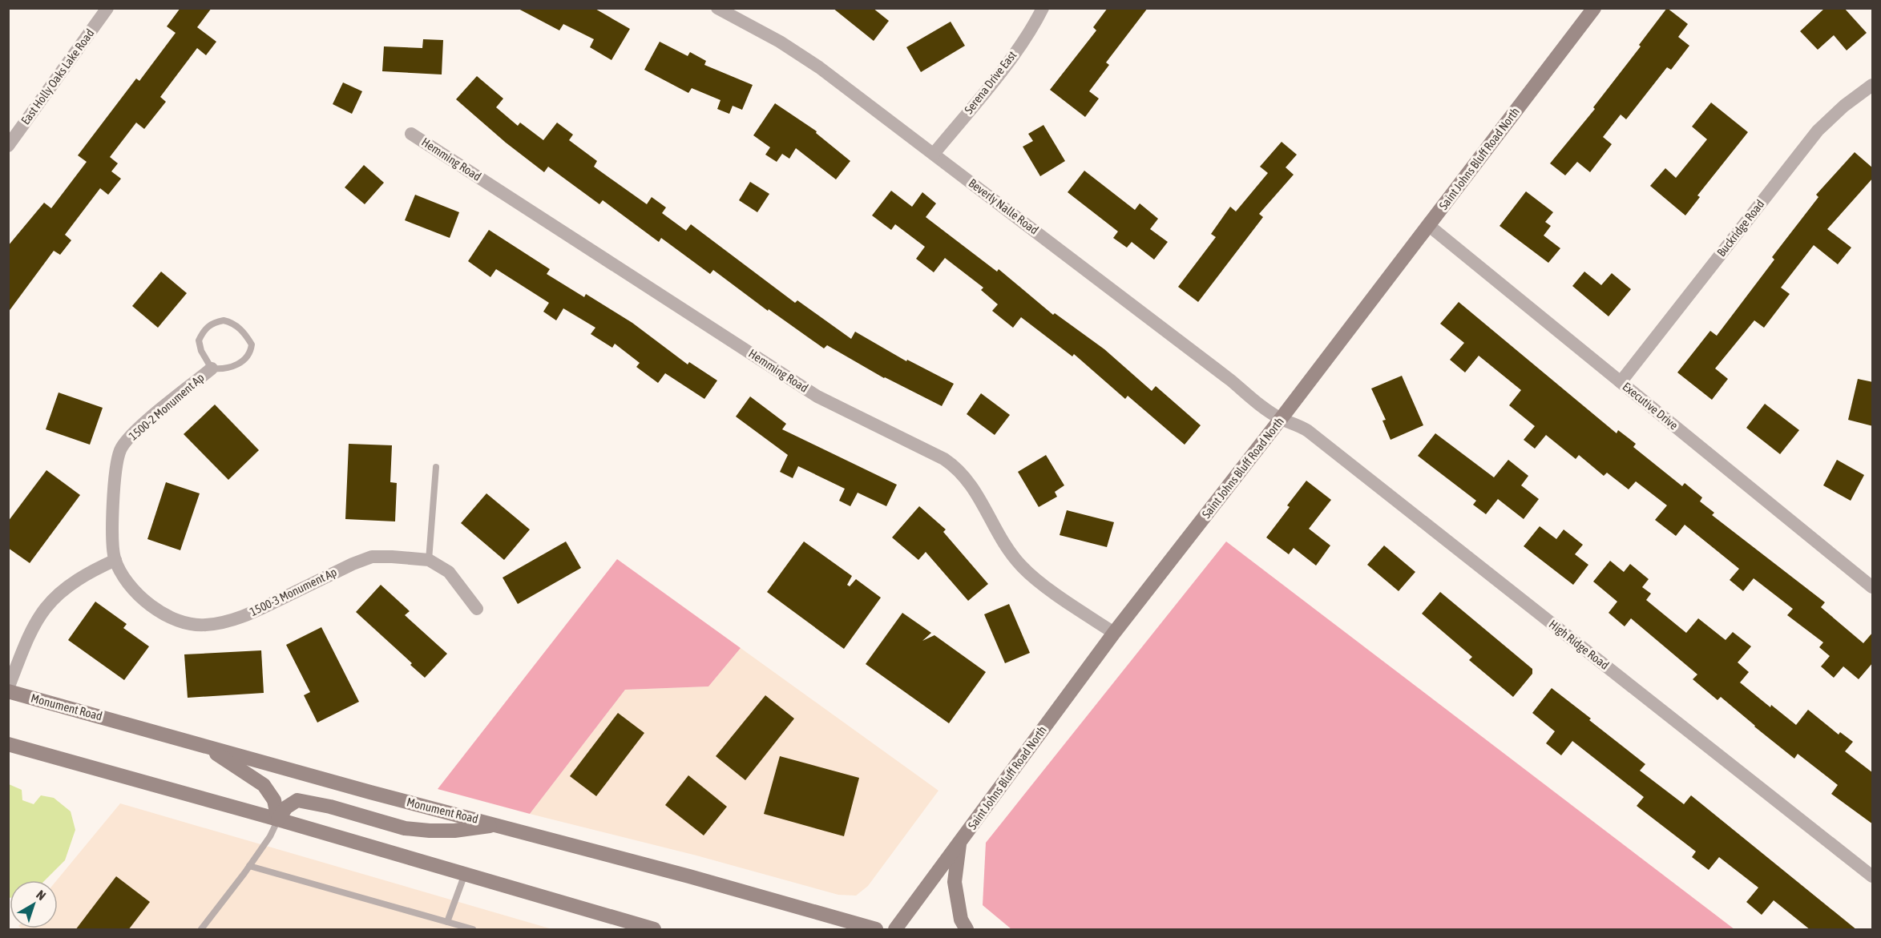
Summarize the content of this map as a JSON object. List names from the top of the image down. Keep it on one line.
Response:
{"streets":{"main road":["Saint Johns Bluff Road North","Monument Road"],"street":["East Holly Oaks Lake Road","Serena Drive East","Hemming Road","Beverly Nalle Road","Buckridge Road","Executive Drive","1500-2 Monument Ap","1500-3 Monument Ap","High Ridge Road"]},"crossings":[["Serena Drive East","Beverly Nalle Road"],["Saint Johns Bluff Road North","Hemming Road"],["Saint Johns Bluff Road North","Beverly Nalle Road"],["Saint Johns Bluff Road North","Executive Drive"],["Saint Johns Bluff Road North","High Ridge Road"],["Beverly Nalle Road","High Ridge Road"],["Buckridge Road","Executive Drive"],["1500-2 Monument Ap","1500-3 Monument Ap"]],"north":"top right"}
